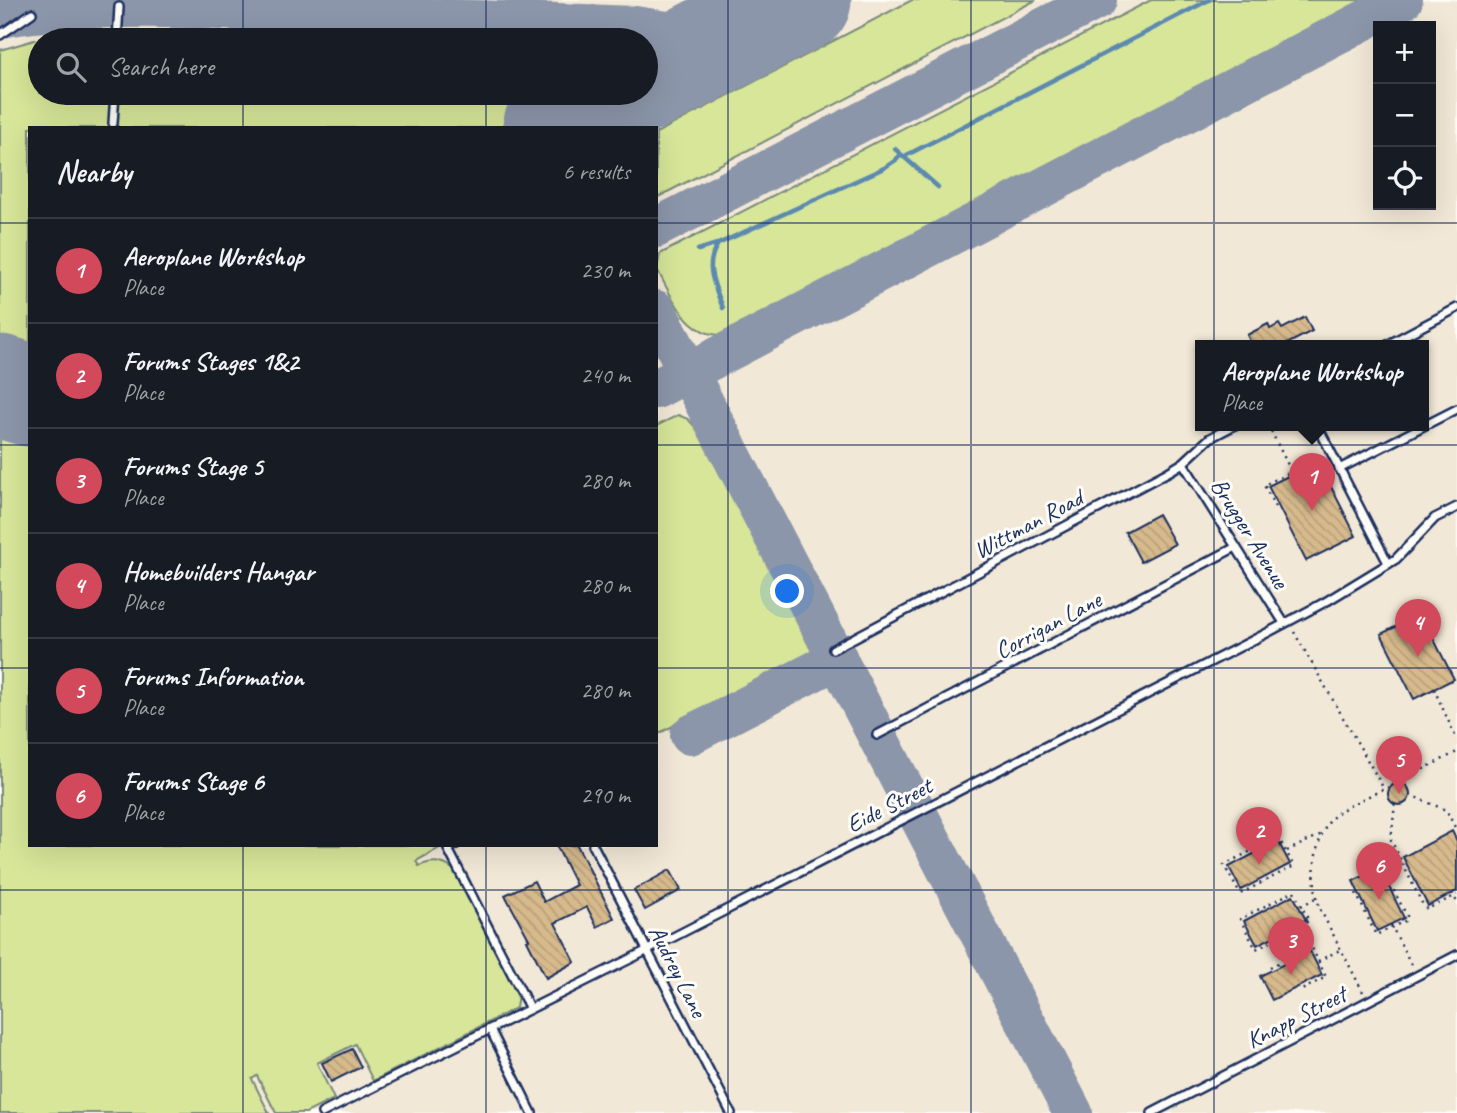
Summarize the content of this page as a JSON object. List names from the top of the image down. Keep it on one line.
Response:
{"streets":{"lane":["Wittman Road","Brugger Avenue","Corrigan Lane","Eide Street","Audrey Lane","Knapp Street"]},"crossings":[["Wittman Road","Brugger Avenue"],["Brugger Avenue","Corrigan Lane"],["Brugger Avenue","Eide Street"],["Eide Street","Audrey Lane"]],"page":{"map_buttons":["+","−"],"search":"Search here","heading":["Nearby","6 results"],"list":[{"mark":"1","name":"Aeroplane Workshop","note":"Place","value":"230 m"},{"mark":"2","name":"Forums Stages 1&2","note":"Place","value":"240 m"},{"mark":"3","name":"Forums Stage 5","note":"Place","value":"280 m"},{"mark":"4","name":"Homebuilders Hangar","note":"Place","value":"280 m"},{"mark":"5","name":"Forums Information","note":"Place","value":"280 m"},{"mark":"6","name":"Forums Stage 6","note":"Place","value":"290 m"}],"popup":["Aeroplane Workshop","Place"],"pins":["1","4","5","2","6","3"]}}
